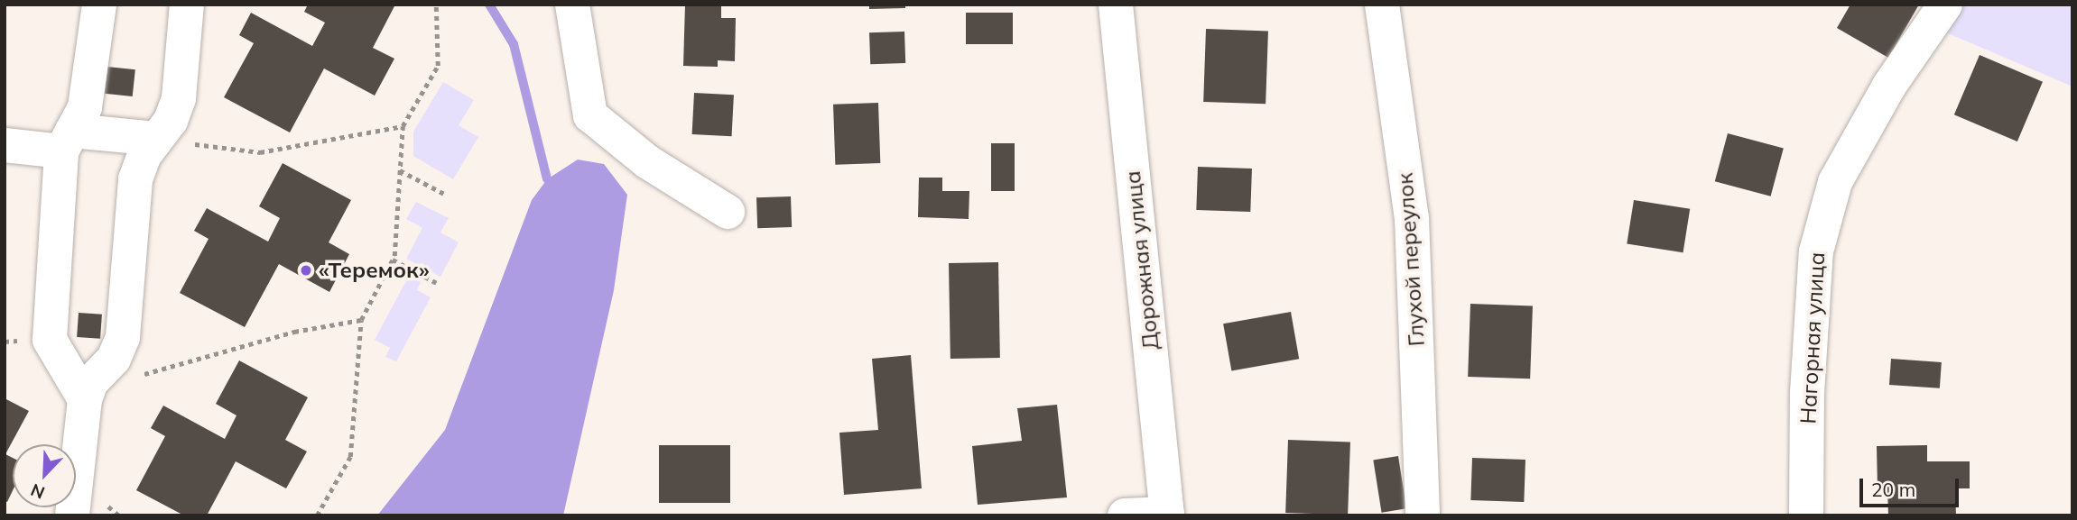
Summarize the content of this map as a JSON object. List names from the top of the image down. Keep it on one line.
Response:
{"streets":{"street":["Глухой переулок","Дорожная улица","Нагорная улица"]},"places":["«Теремок»"],"scale_bar":"20 m","north":"bottom left"}
